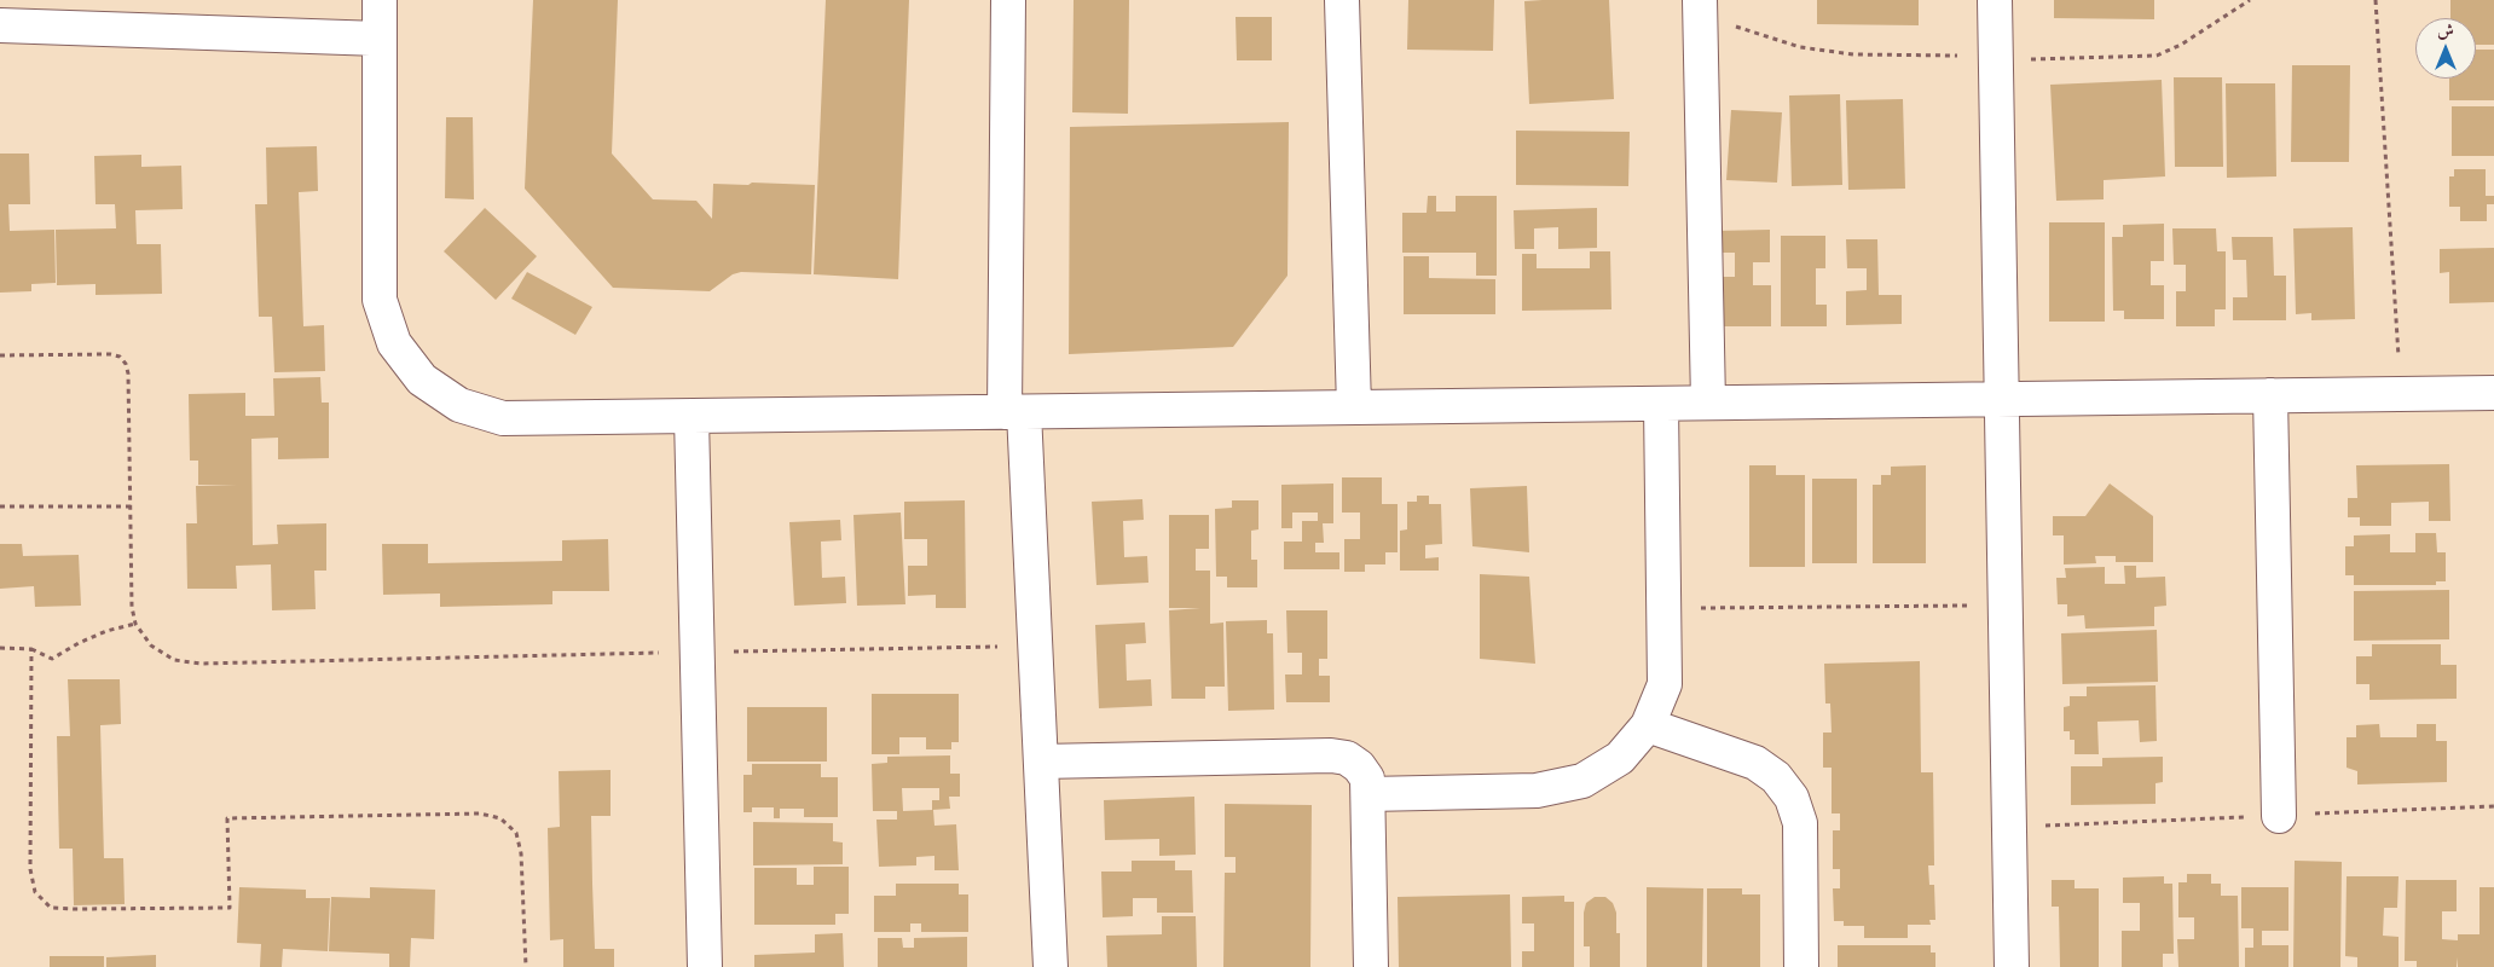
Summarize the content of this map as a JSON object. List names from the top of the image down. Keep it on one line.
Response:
{"north":"top"}
